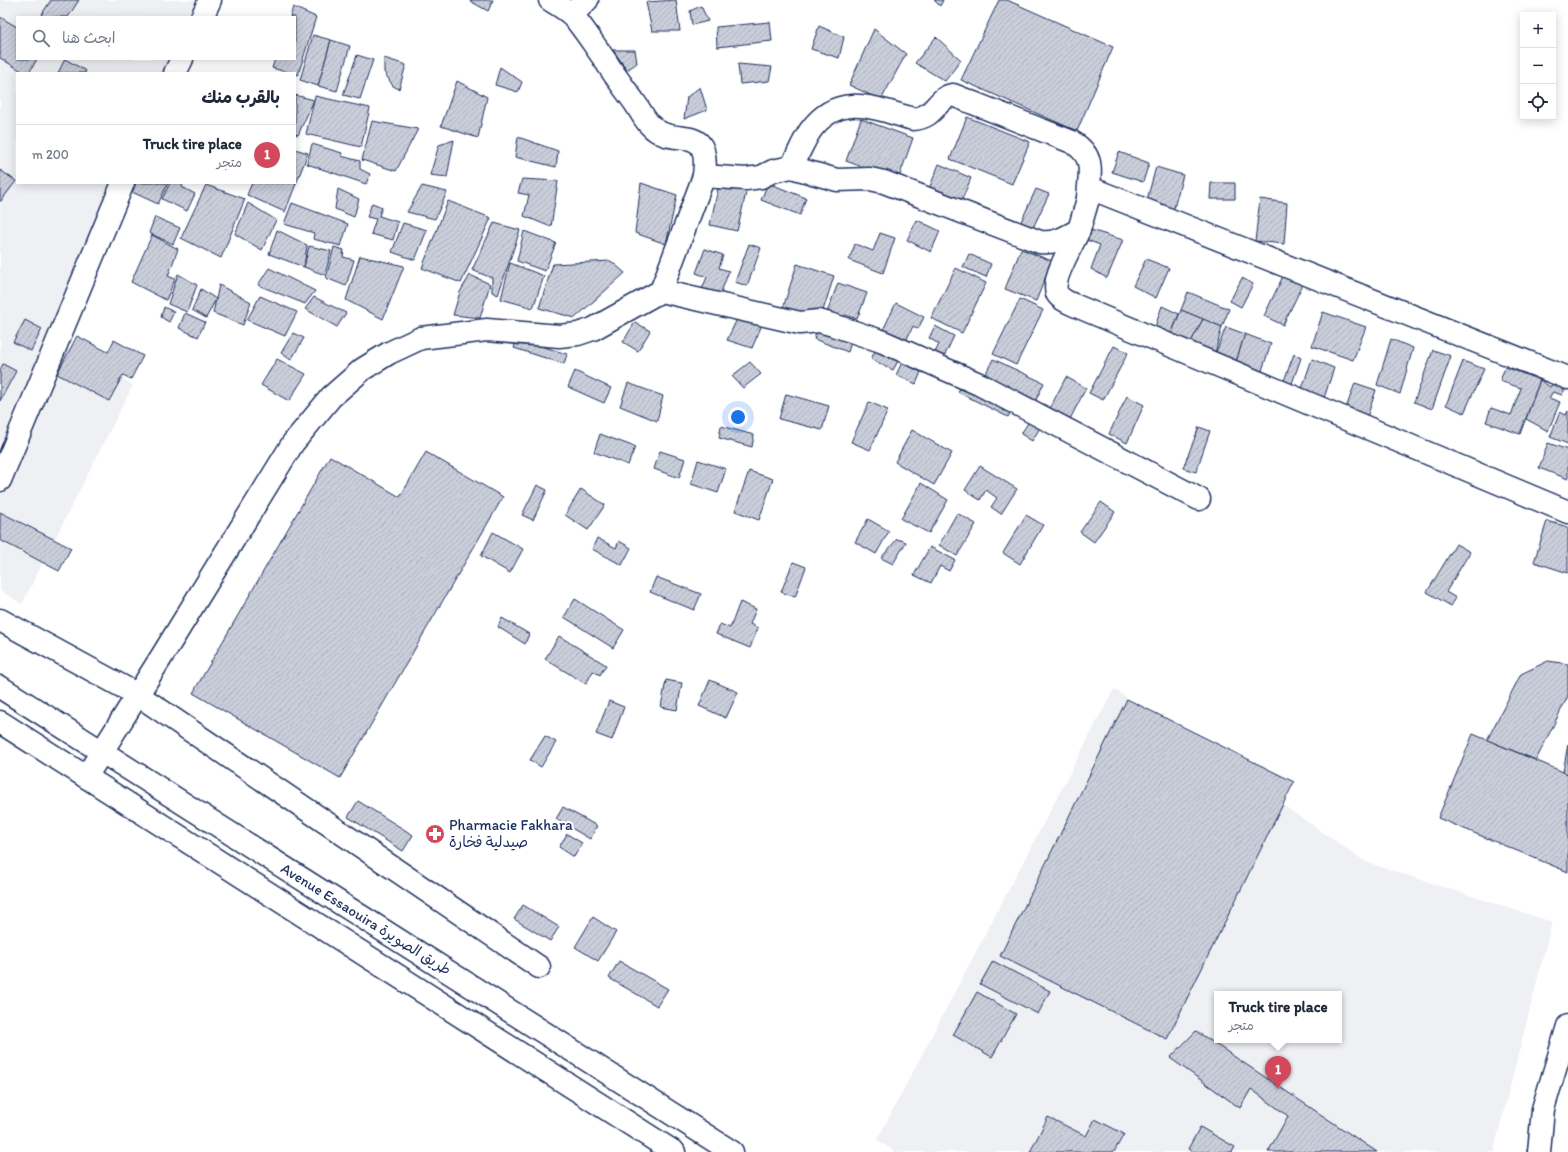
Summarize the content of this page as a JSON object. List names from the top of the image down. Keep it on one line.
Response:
{"streets":{"street":["Avenue Essaouira طريق الصويرة"]},"places":{"pharmacy":["Pharmacie Fakhara صيدلية فخارة"]},"page":{"map_buttons":["+","−"],"search":"ابحث هنا","heading":"بالقرب منك","list":[{"mark":"1","name":"Truck tire place","note":"متجر","value":"200 m"}],"popup":["Truck tire place","متجر"],"pins":"1"}}
